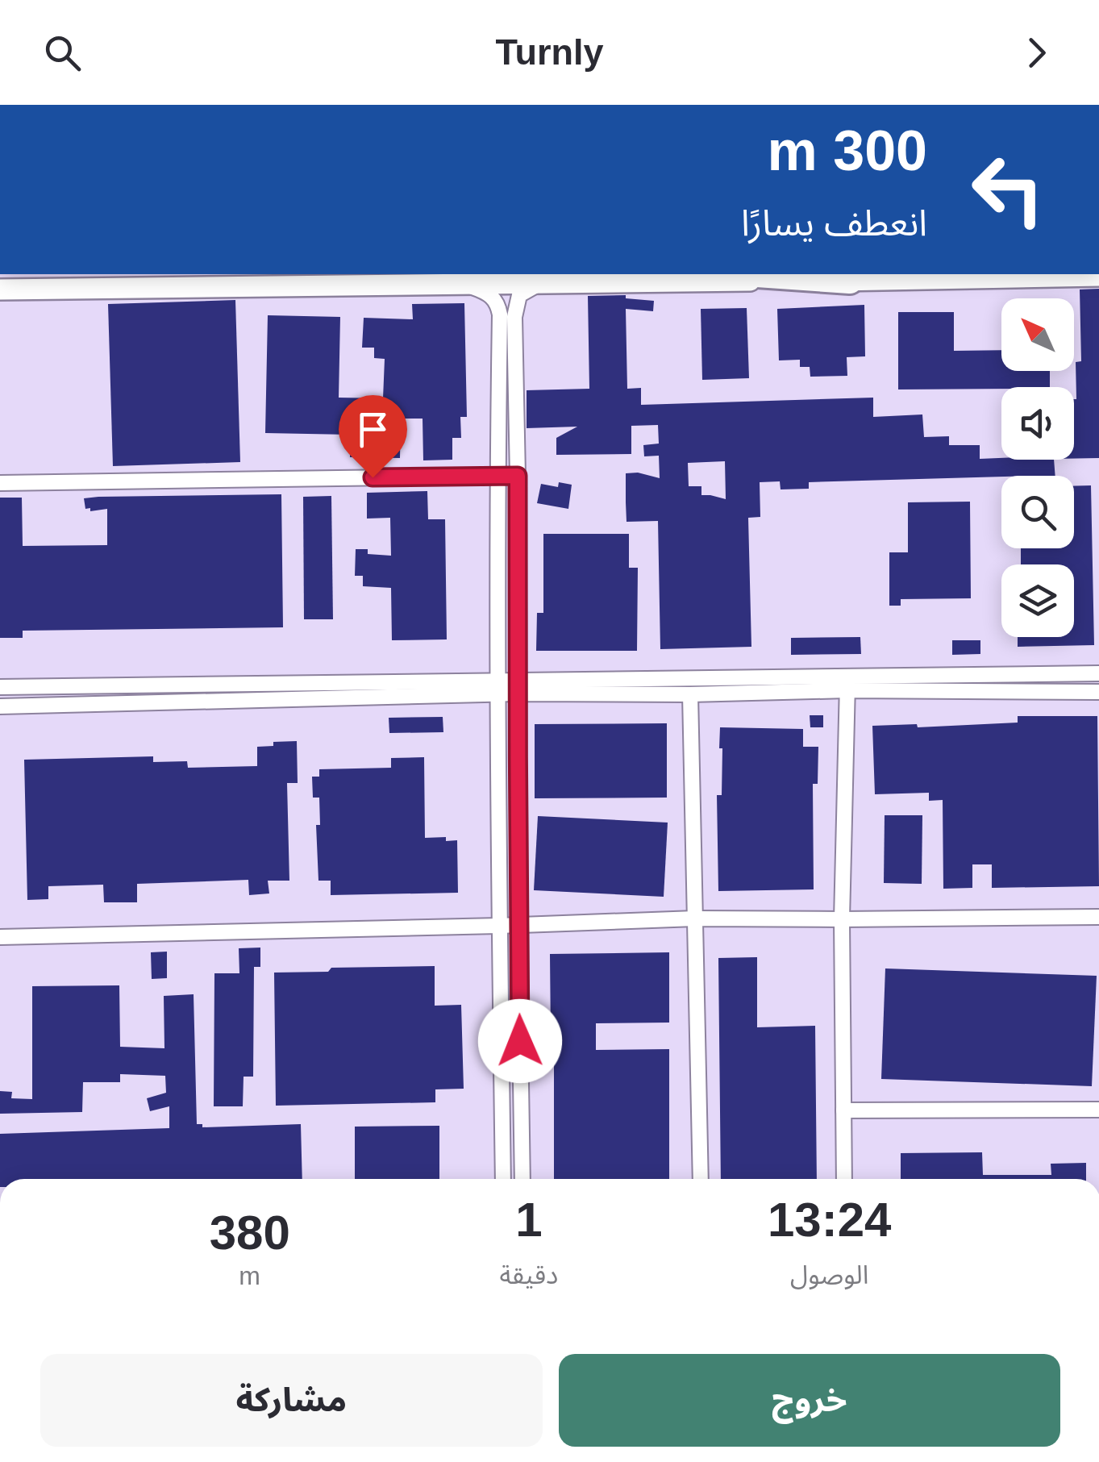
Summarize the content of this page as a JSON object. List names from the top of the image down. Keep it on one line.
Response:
{"north":"top left","page":{"header":"Turnly","turn":["300 m","انعطف يسارًا"],"eta":["13:24","الوصول","1","دقيقة","380","m"],"buttons":["خروج","مشاركة"]}}
